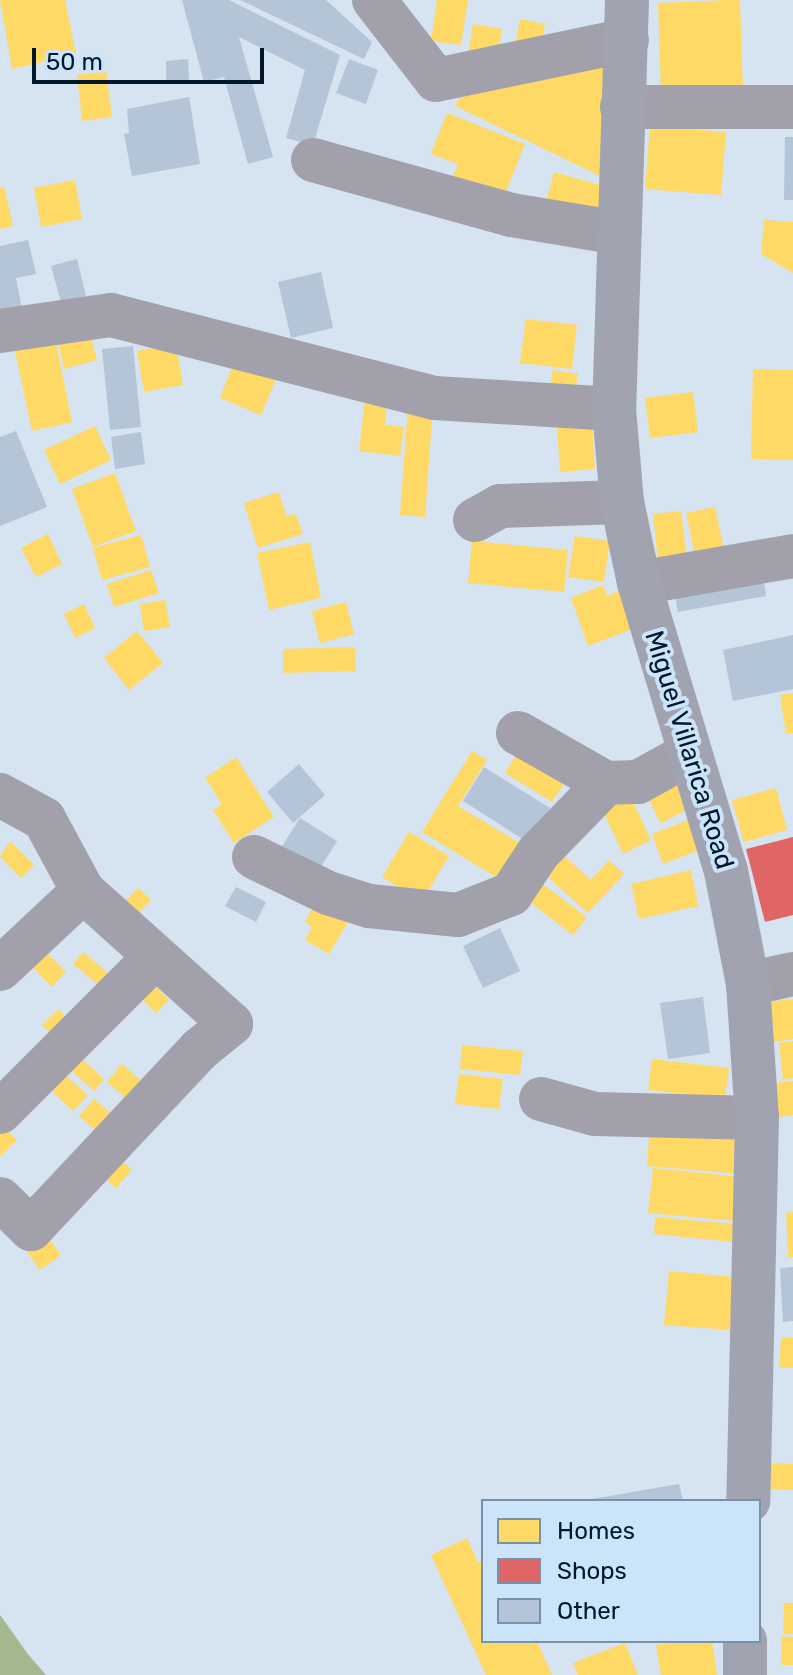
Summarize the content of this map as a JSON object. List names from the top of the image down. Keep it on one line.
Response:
{"streets":{"main road":["Miguel Villarica Road"]},"legend":["Homes","Shops","Other"],"scale_bar":"50 m"}
